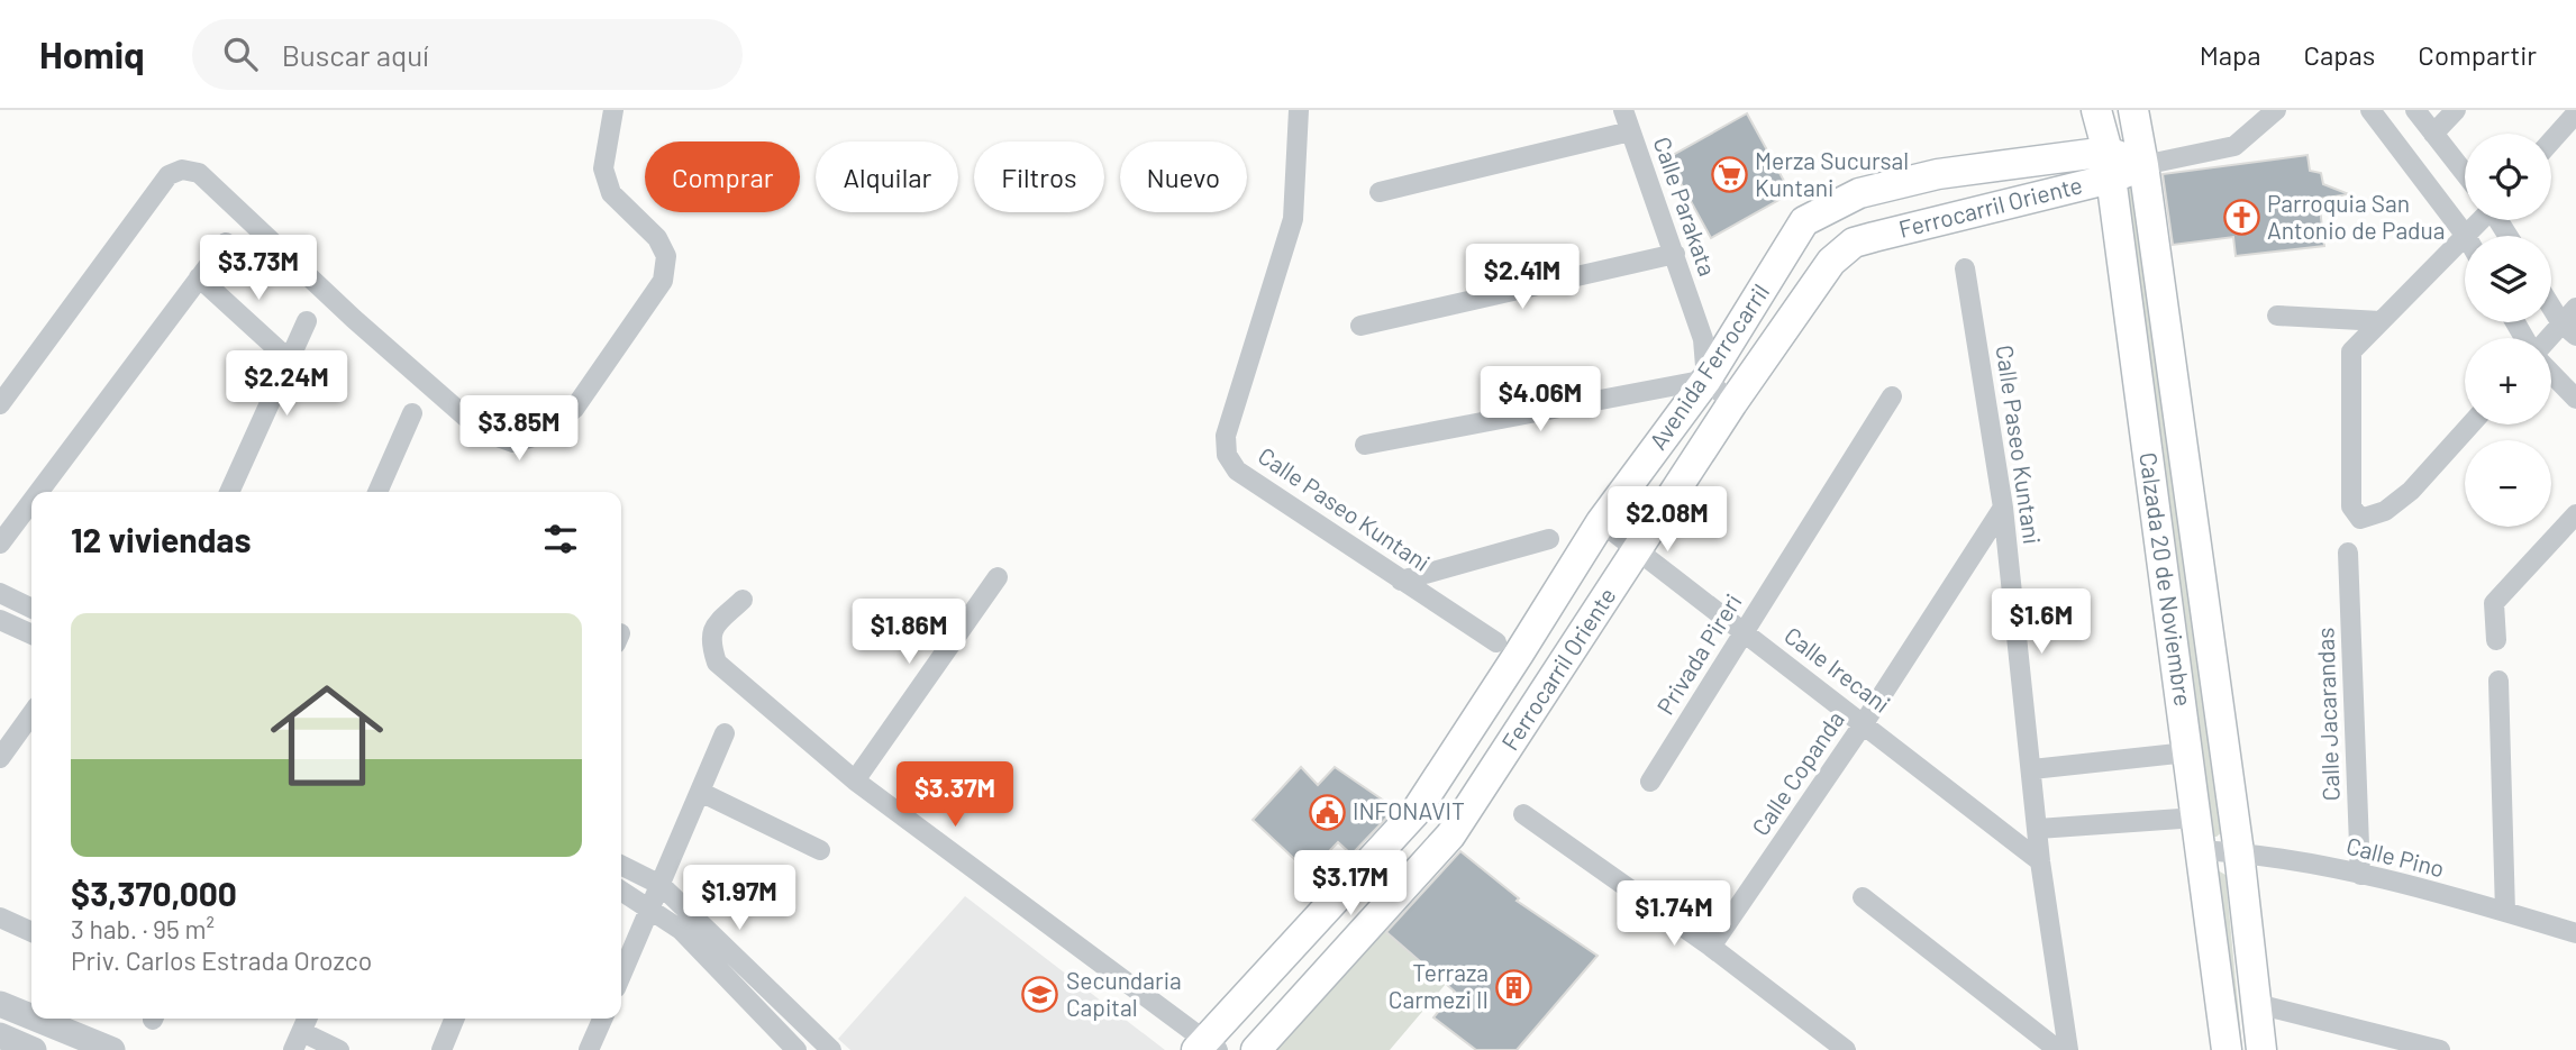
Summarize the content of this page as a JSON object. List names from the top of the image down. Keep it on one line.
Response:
{"streets":{"main road":["Ferrocarril Oriente","Avenida Ferrocarril","Calzada 20 de Noviembre"],"street":["Calle Parakata","Calle Paseo Kuntani","Privada Pireri","Calle Irecani","Calle Jacarandas","Calle Copanda","Calle Pino"]},"crossings":[["Calle Parakata","Avenida Ferrocarril"],["Ferrocarril Oriente","Avenida Ferrocarril"],["Ferrocarril Oriente","Calzada 20 de Noviembre"],["Ferrocarril Oriente","Calle Irecani"],["Avenida Ferrocarril","Calzada 20 de Noviembre"],["Avenida Ferrocarril","Calle Irecani"],["Calle Paseo Kuntani","Calle Irecani"],["Calle Paseo Kuntani","Calle Copanda"],["Calzada 20 de Noviembre","Calle Pino"],["Privada Pireri","Calle Irecani"],["Calle Irecani","Calle Copanda"],["Calle Jacarandas","Calle Pino"]],"places":{"supermarket":["Merza Sucursal Kuntani"],"church":["Parroquia San Antonio de Padua"],"public building":["INFONAVIT"],"building":["Terraza Carmezi II"],"school or university":["Secundaria Capital"]},"page":{"header":"Homiq","search":"Buscar aquí","nav":["Mapa","Capas","Compartir"],"map_buttons":["+","−"],"chip":["Comprar","Alquilar","Filtros","Nuevo"],"price":["$3.73M","$2.41M","$2.24M","$4.06M","$3.85M","$2.08M","$1.6M","$1.86M","$3.37M","$3.17M","$1.97M","$1.74M"],"heading":"12 viviendas","list":[{"name":"$3,370,000","note":"3 hab. · 95 m² · Priv. Carlos Estrada Orozco"}]}}
